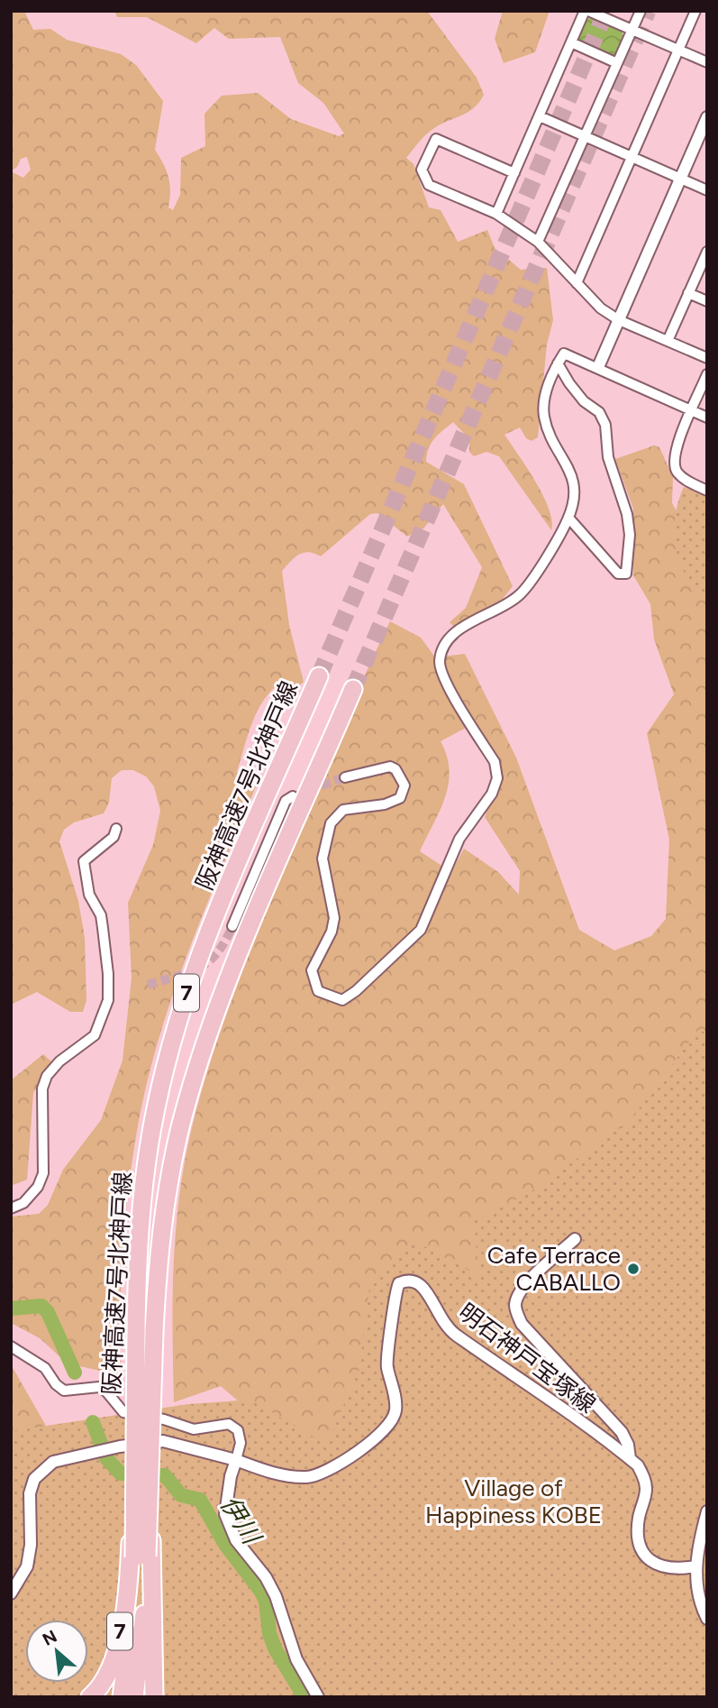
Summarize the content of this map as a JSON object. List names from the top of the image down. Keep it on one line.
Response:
{"streets":{"highway":["阪神高速7号北神戸線","7"],"street":["明石神戸宝塚線"]},"crossings":[["阪神高速7号北神戸線","7"]],"water":["伊川"],"parks":["Village of Happiness KOBE"],"places":["Cafe Terrace CABALLO"],"north":"top left"}
